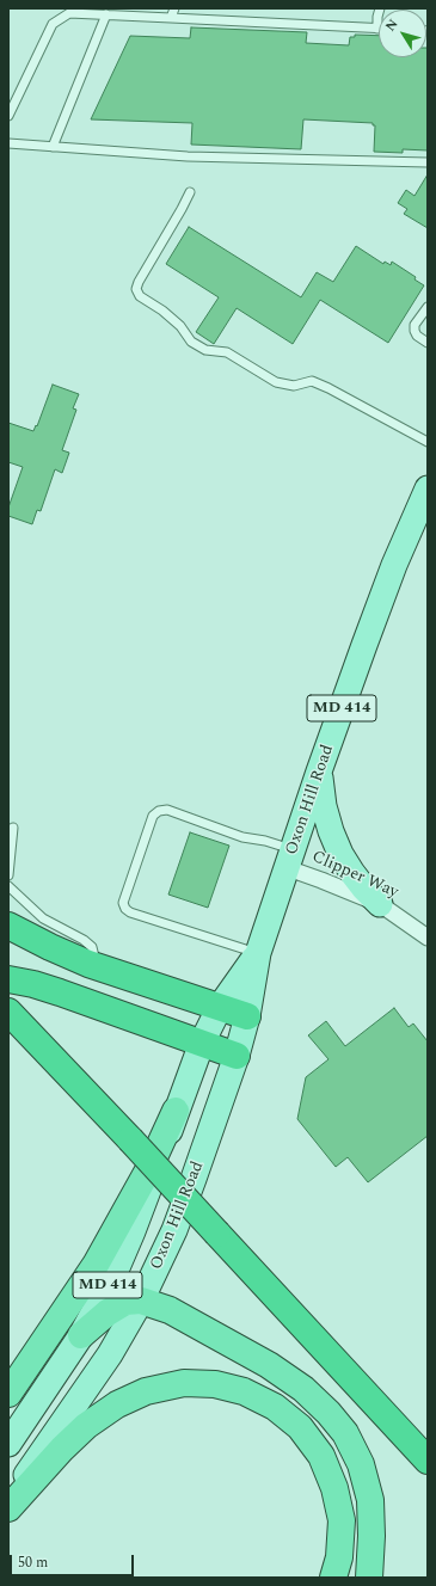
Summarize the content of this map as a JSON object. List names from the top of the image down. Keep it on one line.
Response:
{"streets":{"main road":["MD 414","Oxon Hill Road"],"street":["Clipper Way"]},"crossings":[["Oxon Hill Road","Clipper Way"]],"scale_bar":"50 m","north":"top left"}
